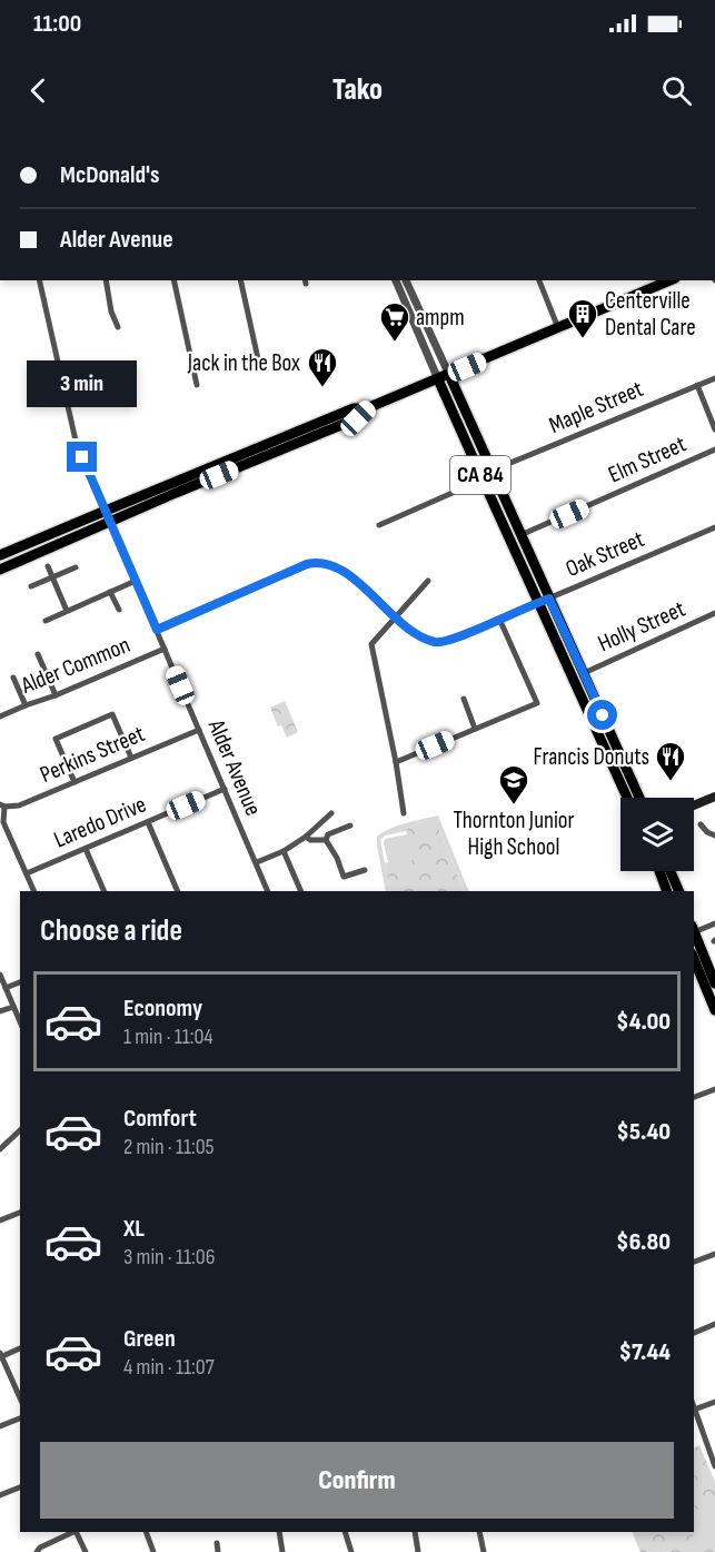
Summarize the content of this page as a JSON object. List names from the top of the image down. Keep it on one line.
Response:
{"streets":{"main road":["CA 84"],"street":["Maple Street","Elm Street","Oak Street","Holly Street","Alder Common","Perkins Street","Alder Avenue","Laredo Drive"]},"crossings":[["Maple Street","CA 84"],["Elm Street","CA 84"],["CA 84","Oak Street"],["CA 84","Holly Street"],["Oak Street","Alder Avenue"],["Alder Common","Alder Avenue"],["Perkins Street","Alder Avenue"],["Alder Avenue","Laredo Drive"]],"places":{"building":["Centerville Dental Care"],"supermarket":["ampm"],"restaurant":["Jack in the Box","Francis Donuts"],"school or university":["Thornton Junior High School"]},"page":{"status":"11:00","header":"Tako","banner":["McDonald's","Alder Avenue"],"bubble":"3 min","heading":"Choose a ride","list":[{"name":"Economy","note":"1 min · 11:04","value":"$4.00"},{"name":"Comfort","note":"2 min · 11:05","value":"$5.40"},{"name":"XL","note":"3 min · 11:06","value":"$6.80"},{"name":"Green","note":"4 min · 11:07","value":"$7.44"}],"buttons":"Confirm"}}
